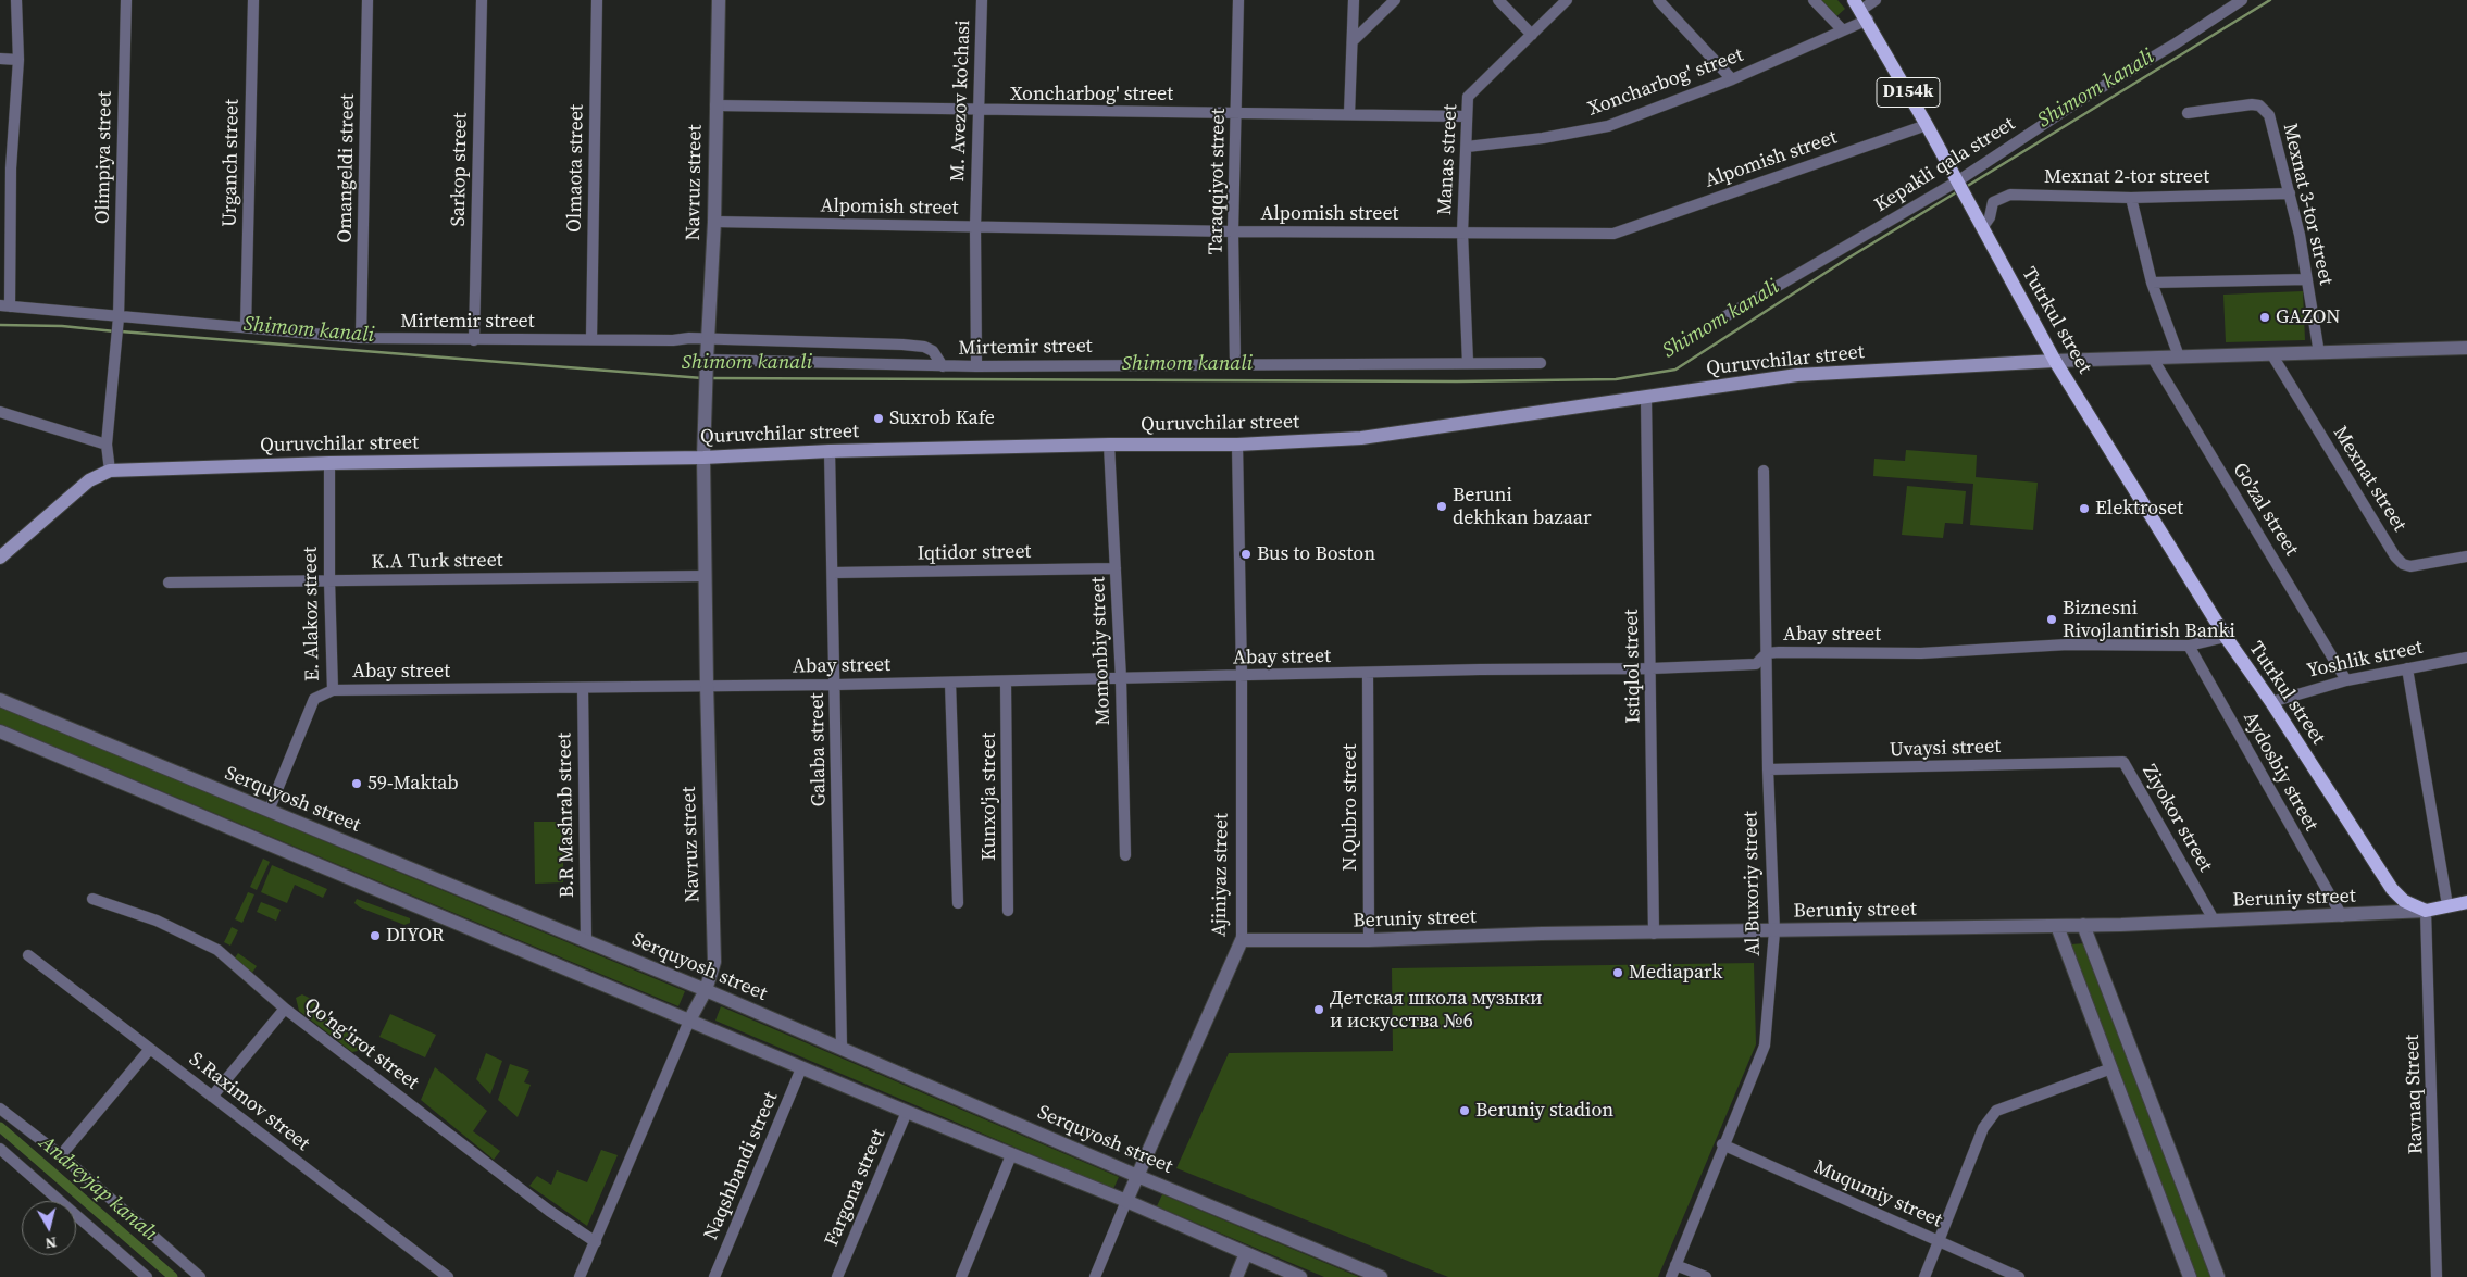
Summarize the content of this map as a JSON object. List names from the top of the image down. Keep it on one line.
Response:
{"streets":{"main road":["D154k","Tutrkul street","Quruvchilar street","Beruniy street"],"street":["Xoncharbog' street","M. Avezov ko'chasi","Olimpiya street","Manas street","Alpomish street","Urganch street","Kepakli qala street","Omangeldi street","Olmaota street","Sarkop street","Mexnat 2-tor street","Taraqqiyot street","Navruz street","Mexnat 3-tor street","Mirtemir street","Mexnat street","Go'zal street","Iqtidor street","K.A Turk street","E. Alakoz street","Abay street","Momonbiy street","Yoshlik street","Istiqlol street","Uvaysi street","Galaba street","Aydosbiy street","Kunxo'ja street","Serquyosh street","N.Qubro street","B.R Mashrab street","Ziyokor street","Ajiniyaz street","Al Buxoriy street","Qo'ng'irot street","Ravnaq Street","S.Raximov street","Naqshbandi street","Fargona street","Muqumiy street"]},"crossings":[["Xoncharbog' street","D154k"],["Xoncharbog' street","M. Avezov ko'chasi"],["Xoncharbog' street","Manas street"],["Xoncharbog' street","Taraqqiyot street"],["Xoncharbog' street","Navruz street"],["D154k","Alpomish street"],["D154k","Kepakli qala street"],["D154k","Tutrkul street"],["M. Avezov ko'chasi","Alpomish street"],["M. Avezov ko'chasi","Mirtemir street"],["Olimpiya street","Mirtemir street"],["Olimpiya street","Quruvchilar street"],["Manas street","Alpomish street"],["Manas street","Mirtemir street"],["Alpomish street","Taraqqiyot street"],["Alpomish street","Navruz street"],["Urganch street","Mirtemir street"],["Kepakli qala street","Tutrkul street"],["Omangeldi street","Mirtemir street"],["Olmaota street","Mirtemir street"],["Sarkop street","Mirtemir street"],["Mexnat 2-tor street","Mexnat 3-tor street"],["Mexnat 2-tor street","Tutrkul street"],["Taraqqiyot street","Mirtemir street"],["Navruz street","Mirtemir street"],["Navruz street","Quruvchilar street"],["Navruz street","K.A Turk street"],["Navruz street","Abay street"],["Navruz street","Serquyosh street"],["Navruz street","Qo'ng'irot street"],["Mexnat 3-tor street","Quruvchilar street"],["Tutrkul street","Quruvchilar street"],["Tutrkul street","Abay street"],["Tutrkul street","Yoshlik street"],["Tutrkul street","Beruniy street"],["Tutrkul street","Ravnaq Street"],["Quruvchilar street","Mexnat street"],["Quruvchilar street","Go'zal street"],["Quruvchilar street","E. Alakoz street"],["Quruvchilar street","Momonbiy street"],["Quruvchilar street","Istiqlol street"],["Quruvchilar street","Galaba street"],["Quruvchilar street","Ajiniyaz street"],["Go'zal street","Yoshlik street"],["Iqtidor street","Momonbiy street"],["Iqtidor street","Galaba street"],["K.A Turk street","E. Alakoz street"],["E. Alakoz street","Abay street"],["E. Alakoz street","Serquyosh street"],["Abay street","Momonbiy street"],["Abay street","Istiqlol street"],["Abay street","Galaba street"],["Abay street","Aydosbiy street"],["Abay street","Kunxo'ja street"],["Abay street","N.Qubro street"],["Abay street","B.R Mashrab street"],["Abay street","Ajiniyaz street"],["Abay street","Al Buxoriy street"],["Istiqlol street","Beruniy street"],["Uvaysi street","Ziyokor street"],["Uvaysi street","Al Buxoriy street"],["Galaba street","Serquyosh street"],["Aydosbiy street","Beruniy street"],["Serquyosh street","B.R Mashrab street"],["Serquyosh street","Ajiniyaz street"],["N.Qubro street","Beruniy street"],["Ziyokor street","Beruniy street"],["Ajiniyaz street","Beruniy street"],["Al Buxoriy street","Beruniy street"],["Al Buxoriy street","Muqumiy street"],["Beruniy street","Ravnaq Street"]],"water":["Shimom kanali","Andreyjap kanalı"],"places":["GAZON","Suxrob Kafe","Beruni dekhkan bazaar","Elektroset","Bus to Boston","Biznesni Rivojlantirish Banki","59-Maktab","DIYOR","Mediapark","Детская школа музыки и искусства №6","Beruniy stadion"],"north":"bottom"}
